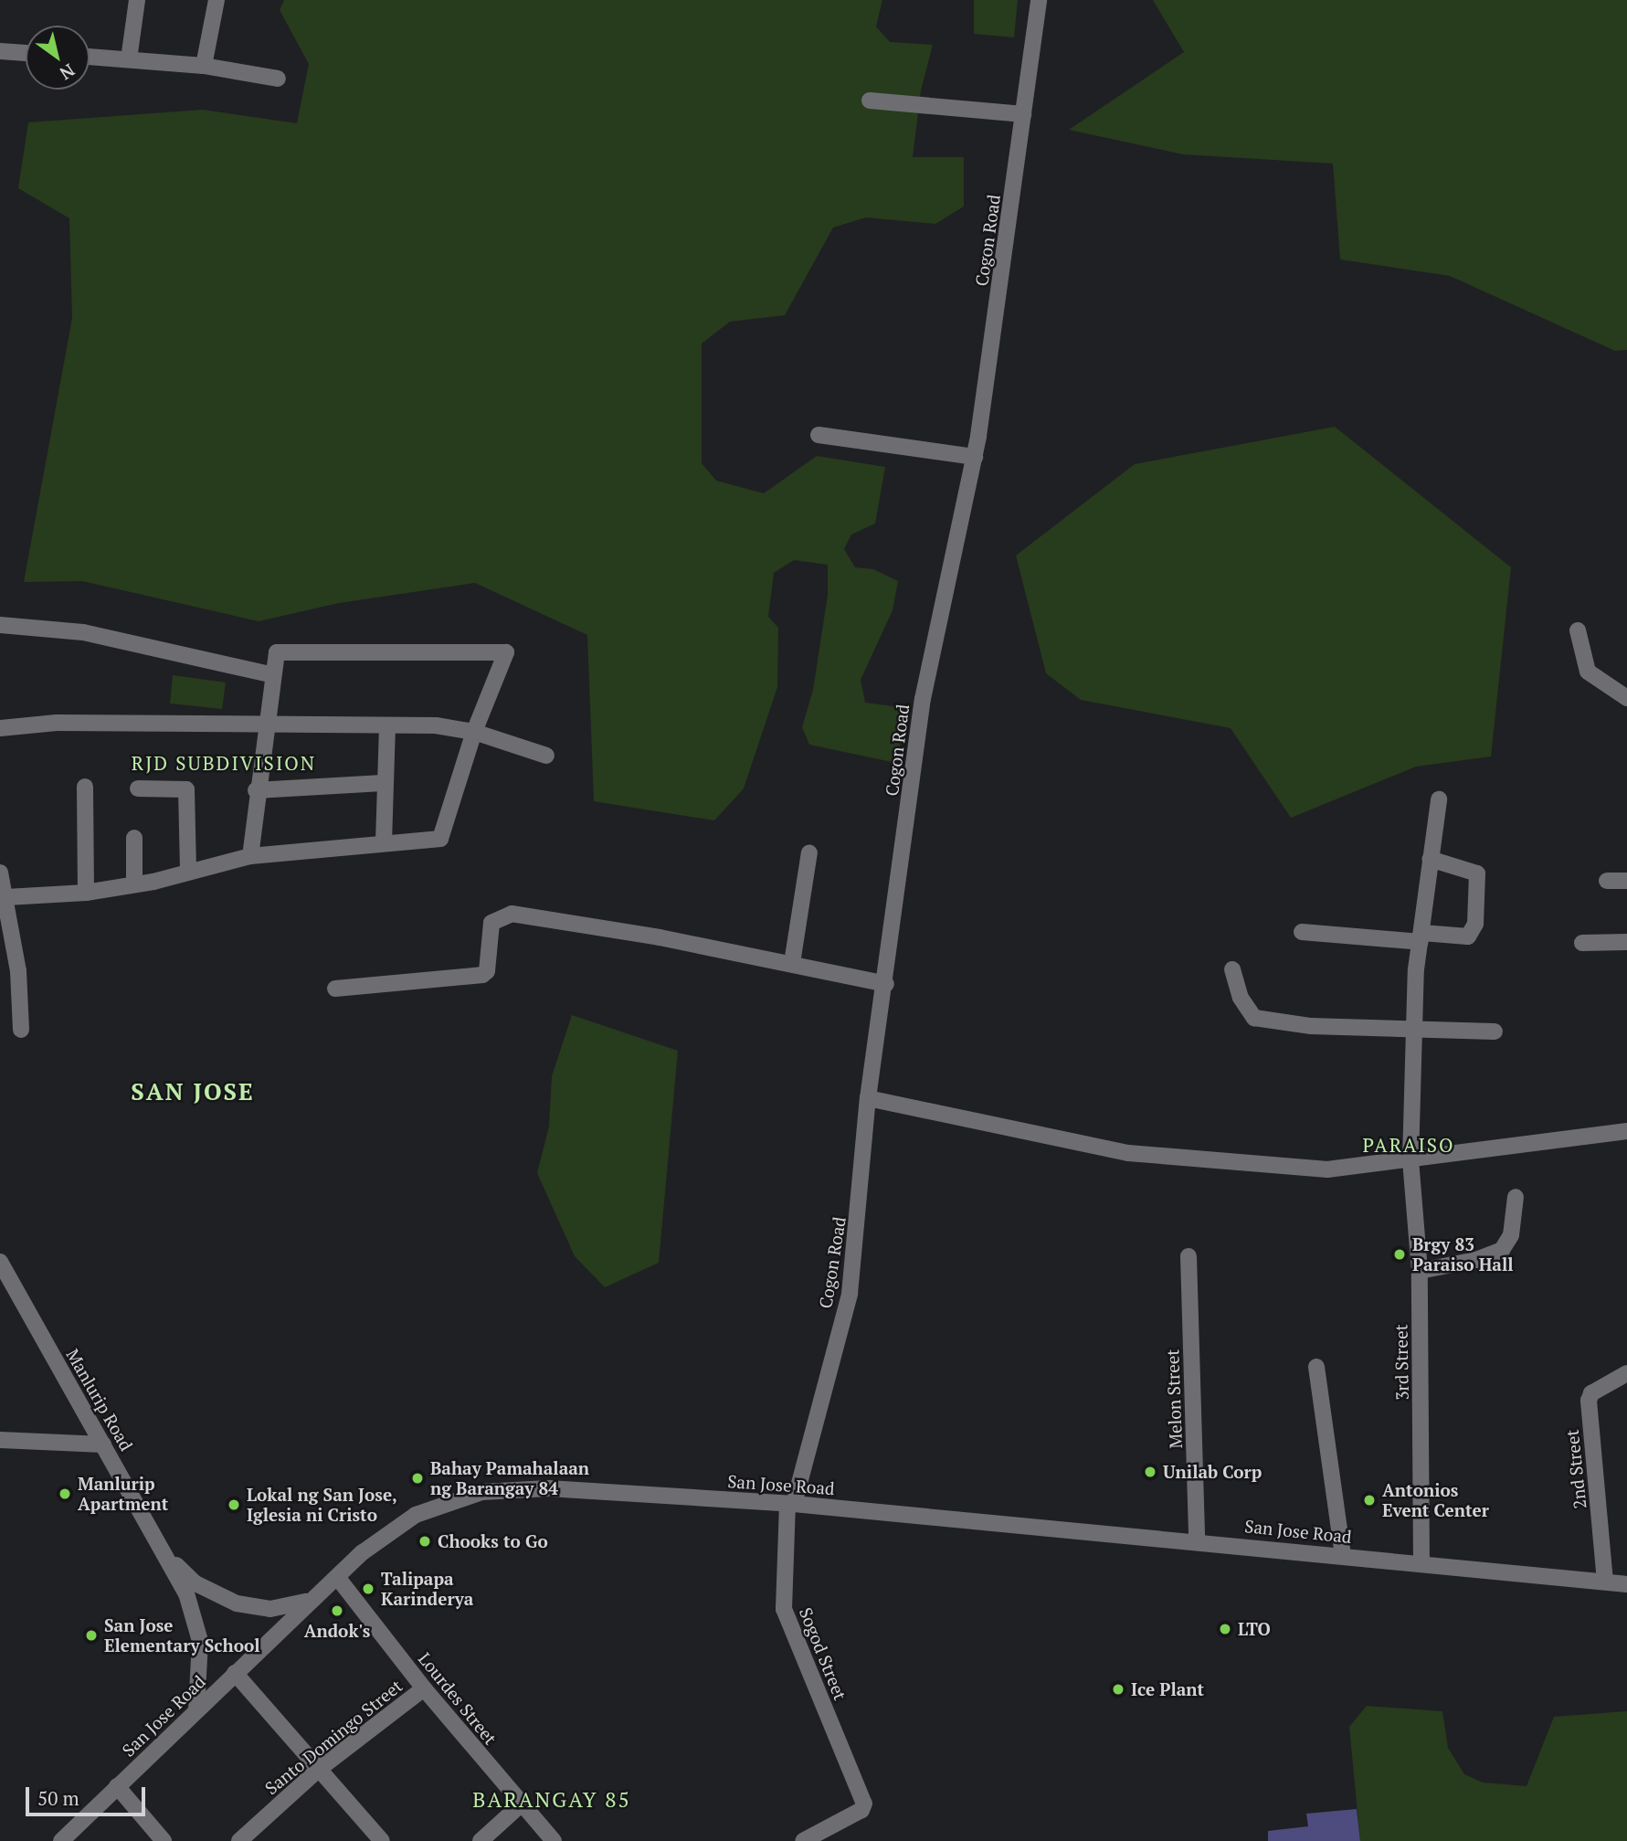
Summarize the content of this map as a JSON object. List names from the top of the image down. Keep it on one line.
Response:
{"streets":{"street":["Cogon Road","3rd Street","Melon Street","Manlurip Road","2nd Street","San Jose Road","Sogod Street","Lourdes Street","Santo Domingo Street"]},"crossings":[["Cogon Road","San Jose Road"],["Cogon Road","Sogod Street"],["3rd Street","San Jose Road"],["Melon Street","San Jose Road"],["Manlurip Road","San Jose Road"],["2nd Street","San Jose Road"],["San Jose Road","Sogod Street"],["San Jose Road","Lourdes Street"],["Lourdes Street","Santo Domingo Street"]],"districts":["RJD SUBDIVISION","SAN JOSE","PARAISO","BARANGAY 85"],"places":["Brgy 83 Paraiso Hall","Unilab Corp","Bahay Pamahalaan ng Barangay 84","Manlurip Apartment","Antonios Event Center","Lokal ng San Jose, Iglesia ni Cristo","Chooks to Go","Talipapa Karinderya","Andok's","LTO","San Jose Elementary School","Ice Plant"],"scale_bar":"50 m","north":"bottom right"}
